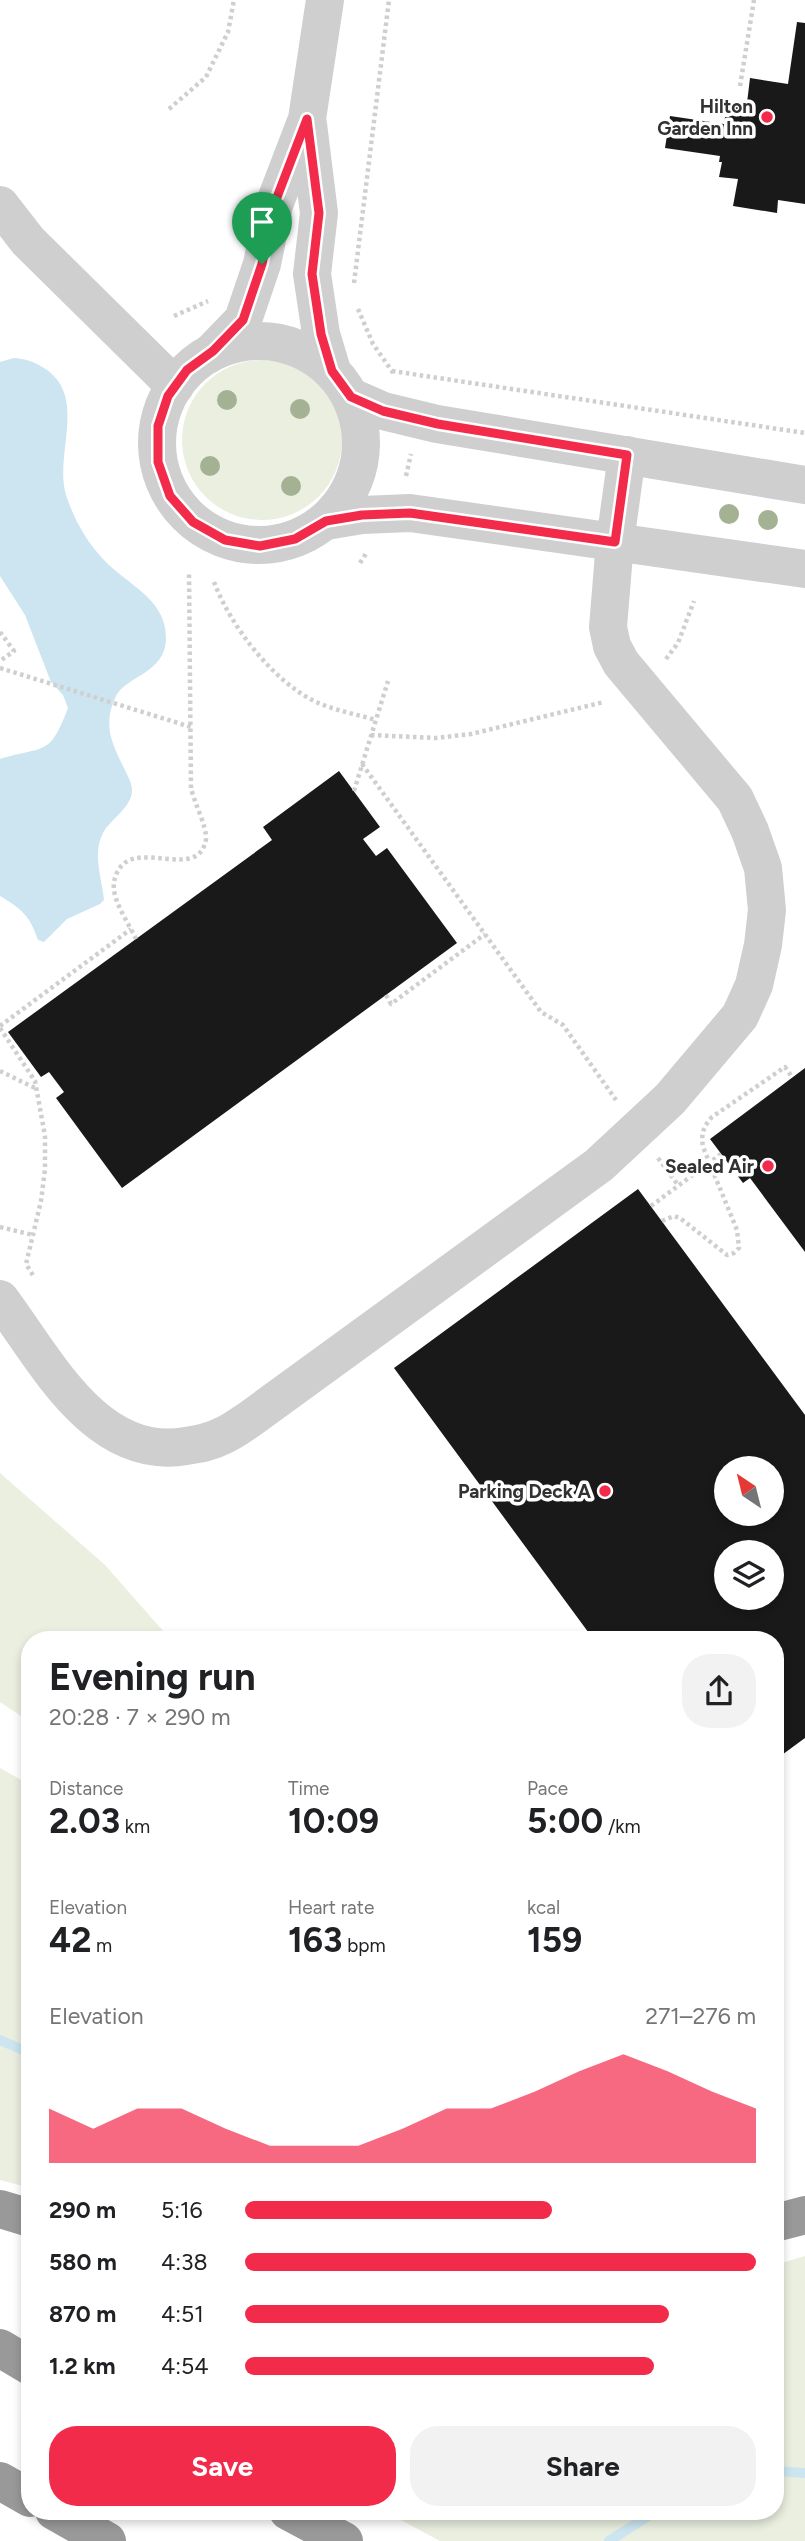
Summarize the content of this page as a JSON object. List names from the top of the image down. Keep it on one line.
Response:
{"places":["Hilton Garden Inn","Sealed Air","Parking Deck A"],"north":"top left","page":{"heading":["Evening run","20:28 · 7 × 290 m"],"stats":[["Distance","2.03 km"],["Time","10:09"],["Pace","5:00 /km"],["Elevation","42 m"],["Heart rate","163 bpm"],["kcal","159"]],"chart":["Elevation","271–276 m"],"list":[{"name":"290 m","note":"5:16"},{"name":"580 m","note":"4:38"},{"name":"870 m","note":"4:51"},{"name":"1.2 km","note":"4:54"}],"buttons":["Save","Share"]}}
